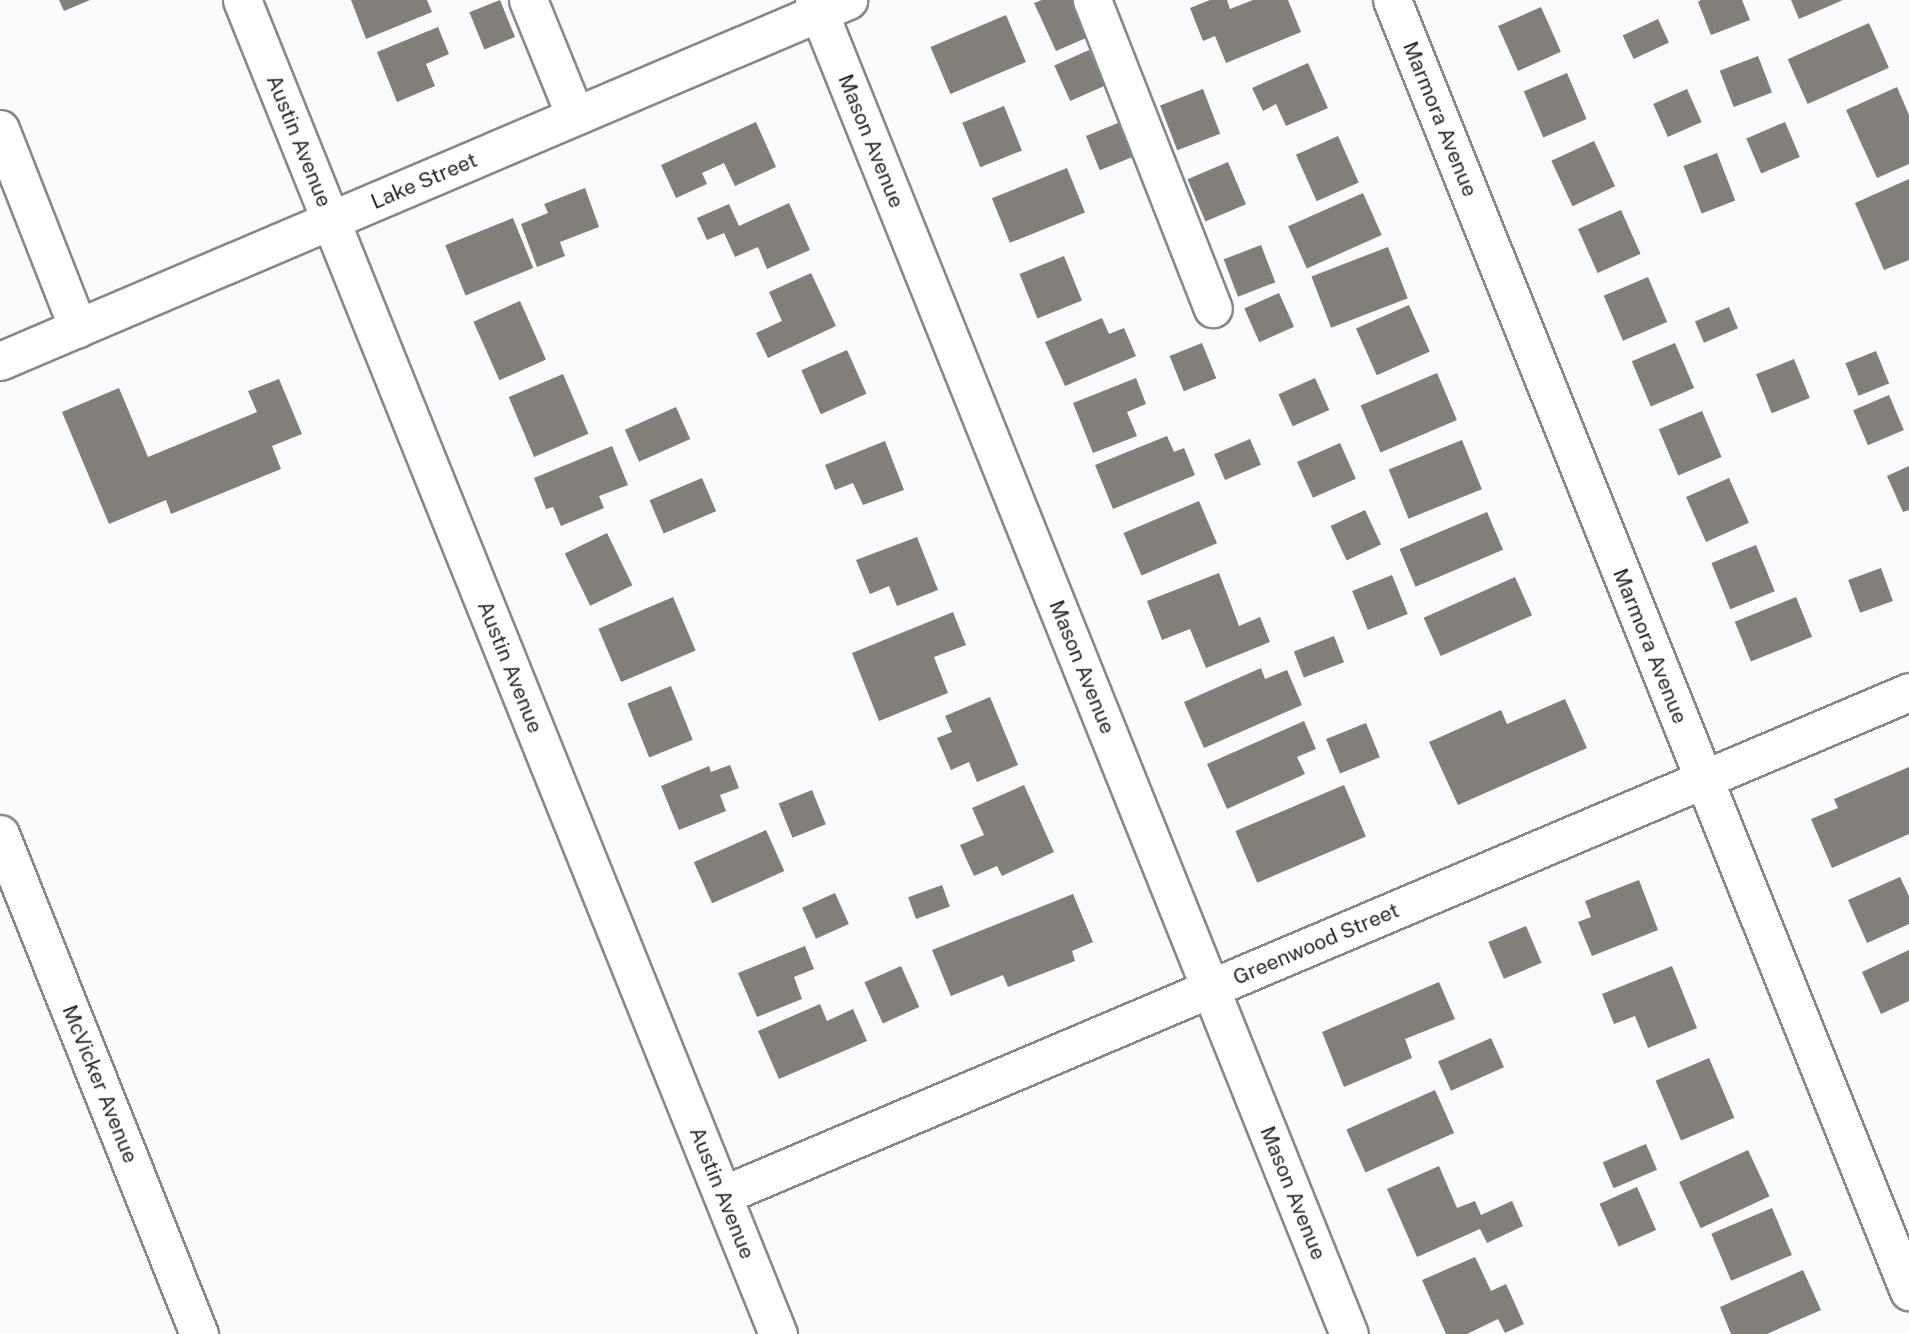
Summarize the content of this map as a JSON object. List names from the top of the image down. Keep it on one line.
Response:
{"streets":{"street":["Marmora Avenue","Austin Avenue","Mason Avenue","Lake Street","Greenwood Street","McVicker Avenue"]},"crossings":[["Marmora Avenue","Greenwood Street"],["Austin Avenue","Lake Street"],["Austin Avenue","Greenwood Street"],["Mason Avenue","Lake Street"],["Mason Avenue","Greenwood Street"]]}
